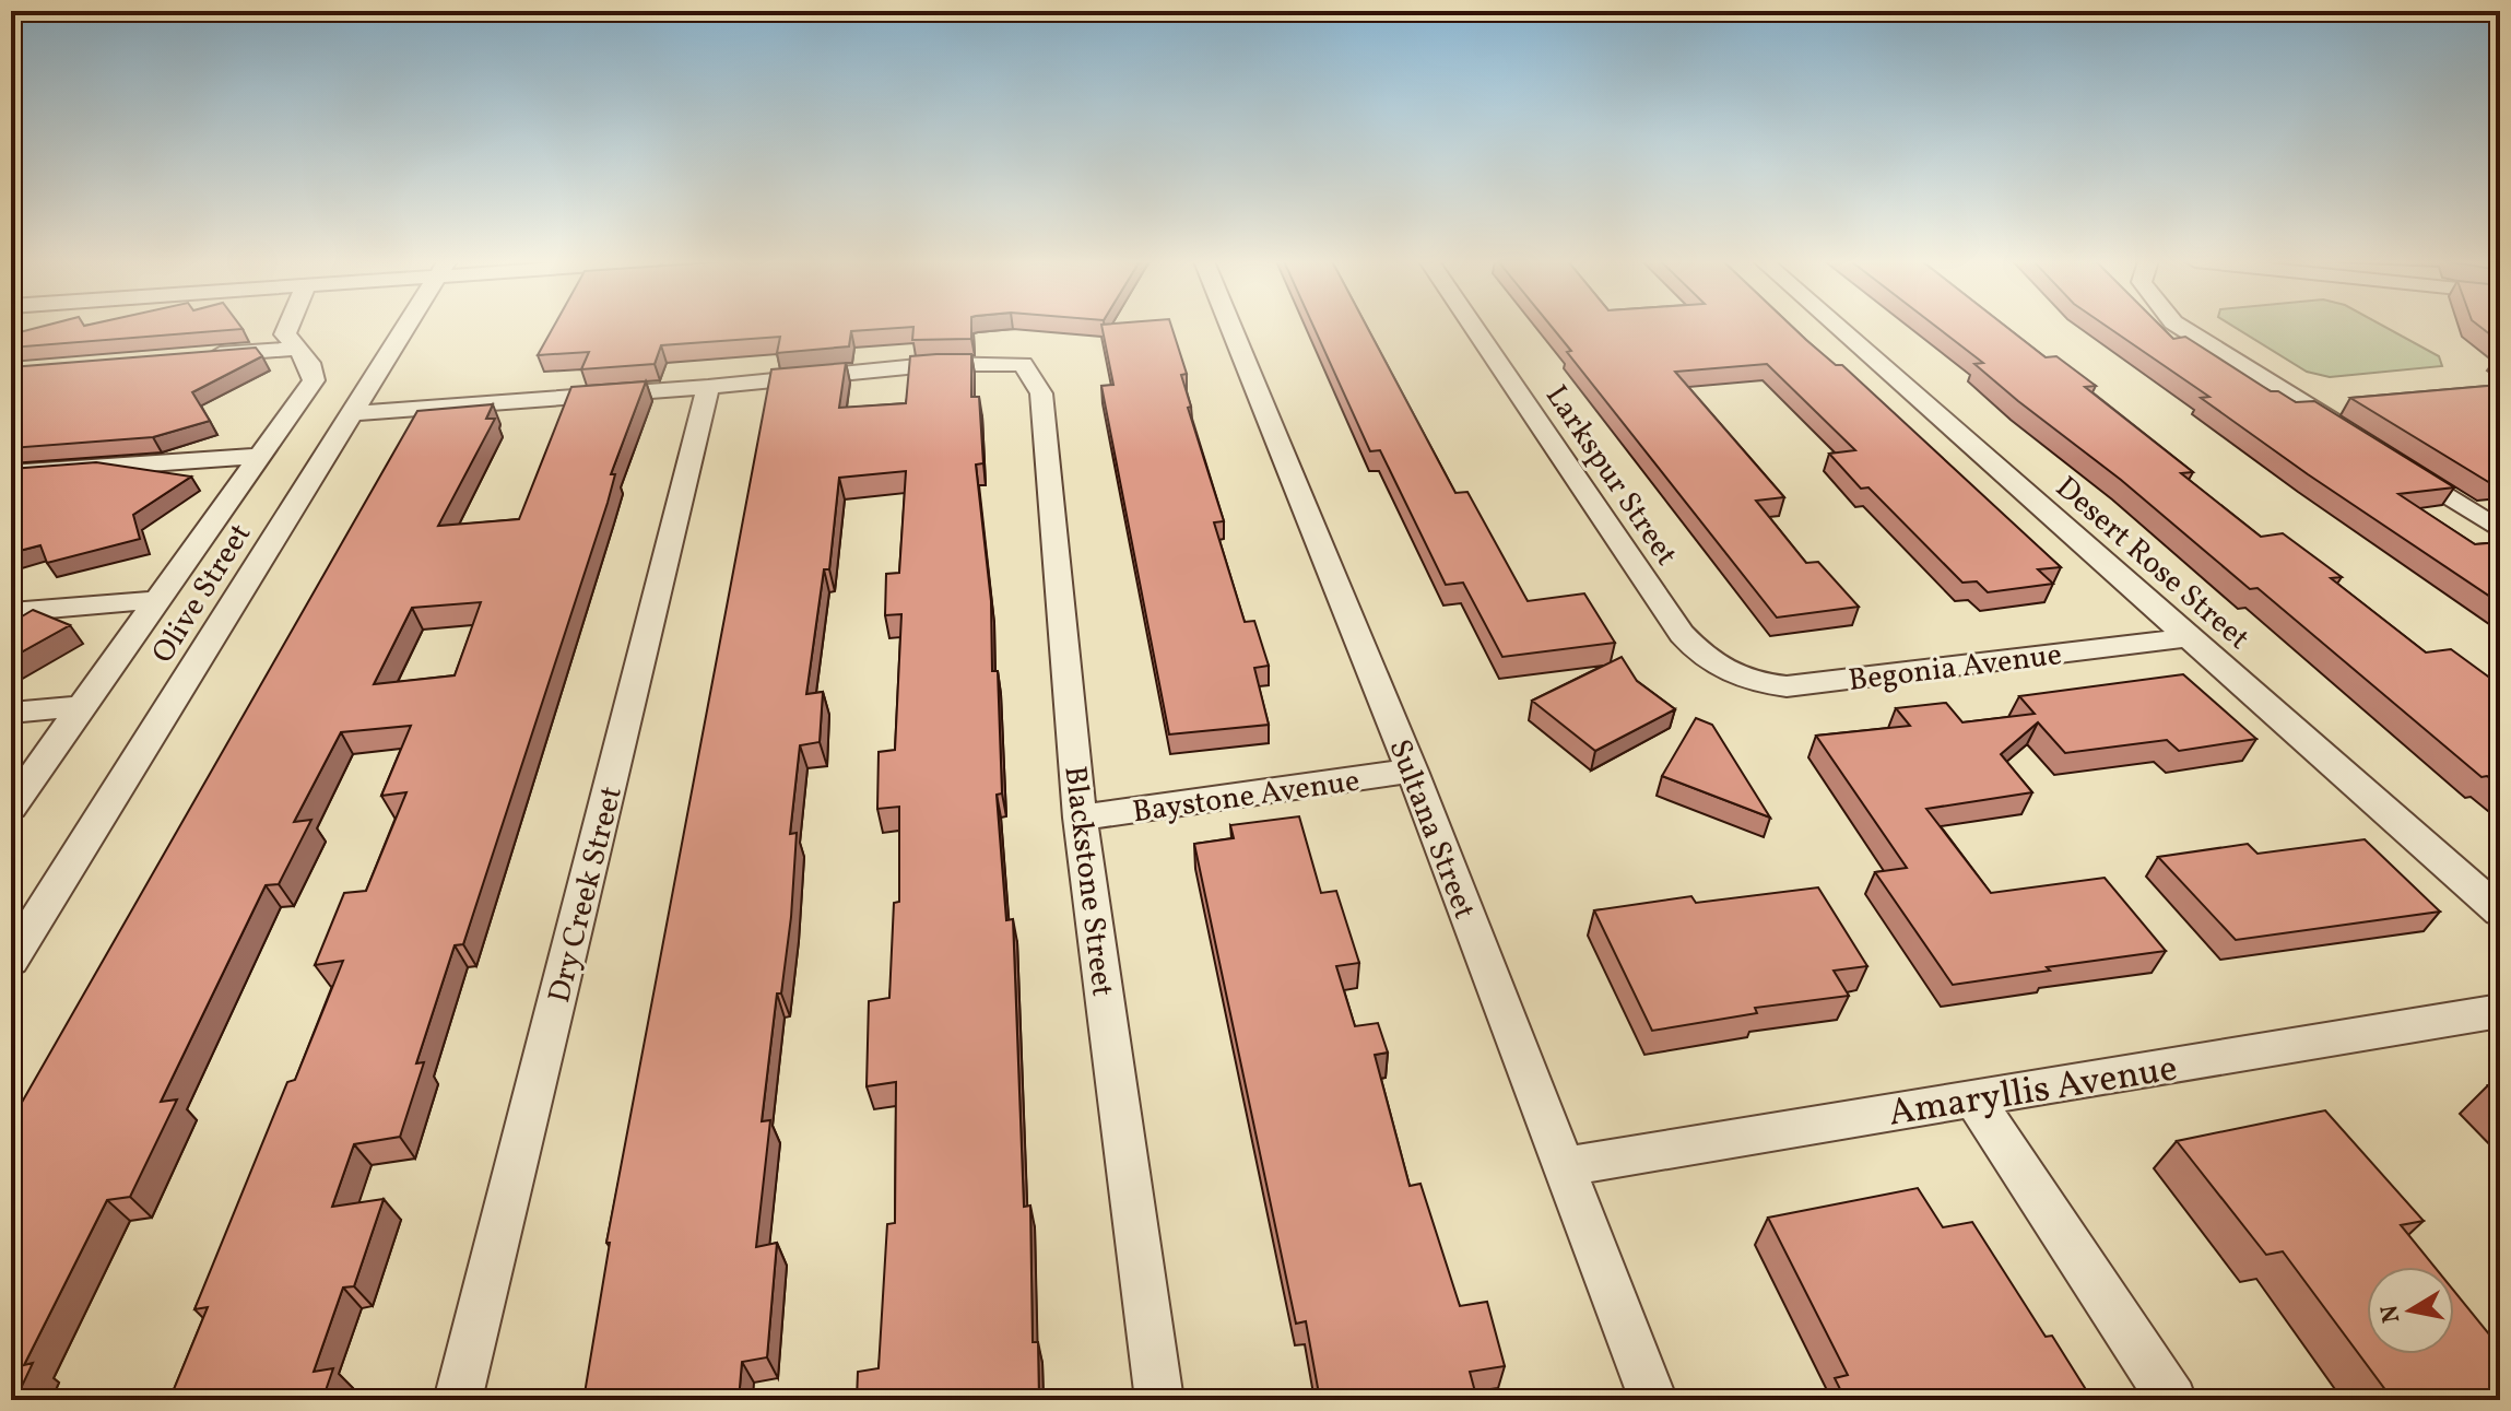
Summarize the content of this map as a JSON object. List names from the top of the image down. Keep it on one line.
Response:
{"streets":{"street":["Larkspur Street","Desert Rose Street","Olive Street","Begonia Avenue","Baystone Avenue","Sultana Street","Blackstone Street","Dry Creek Street","Amaryllis Avenue"]},"crossings":[["Larkspur Street","Begonia Avenue"],["Desert Rose Street","Begonia Avenue"],["Baystone Avenue","Sultana Street"],["Baystone Avenue","Blackstone Street"],["Sultana Street","Amaryllis Avenue"],["Blackstone Street","Dry Creek Street"]],"north":"left"}
